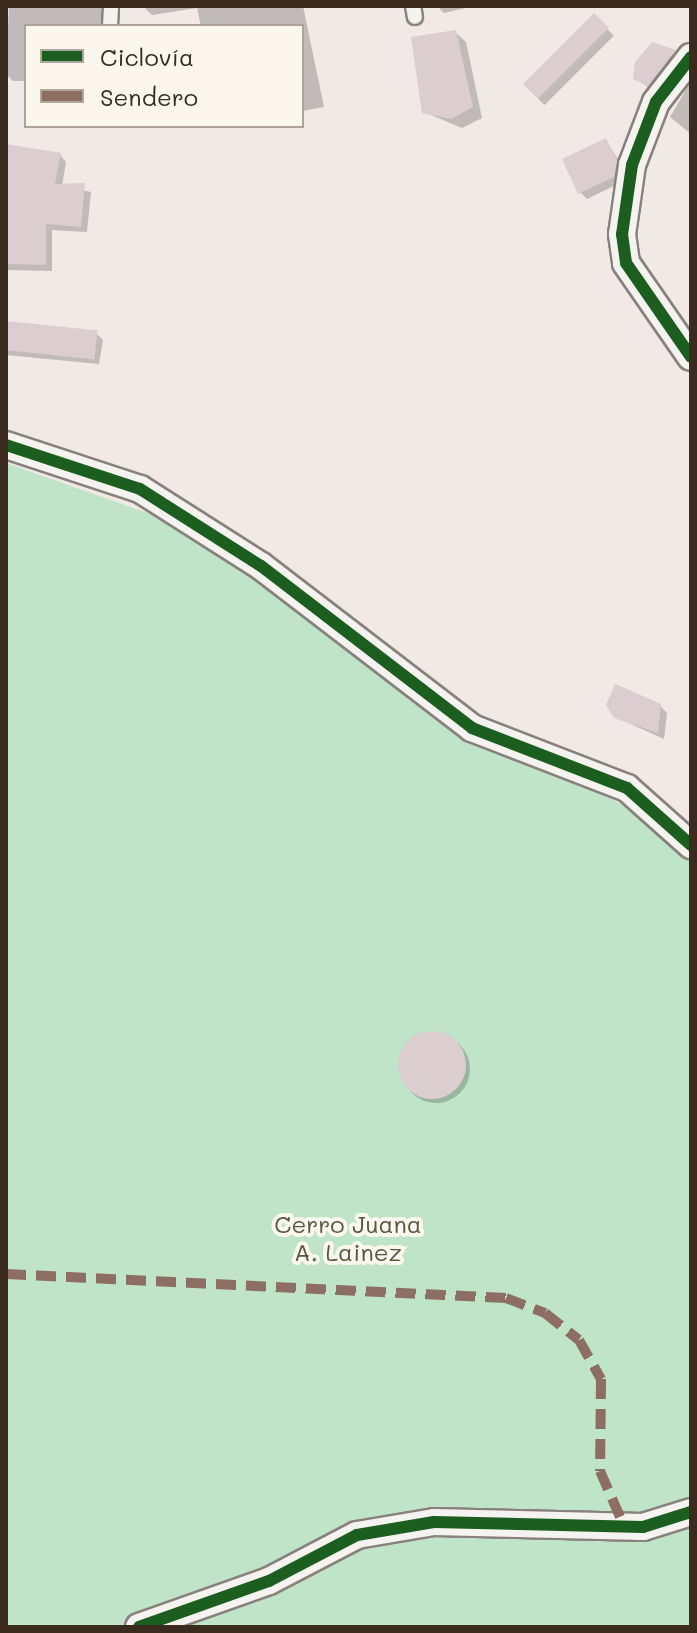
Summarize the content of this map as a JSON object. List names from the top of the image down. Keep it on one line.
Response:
{"parks":["Cerro Juana A. Lainez"],"legend":["Ciclovía","Sendero"]}
